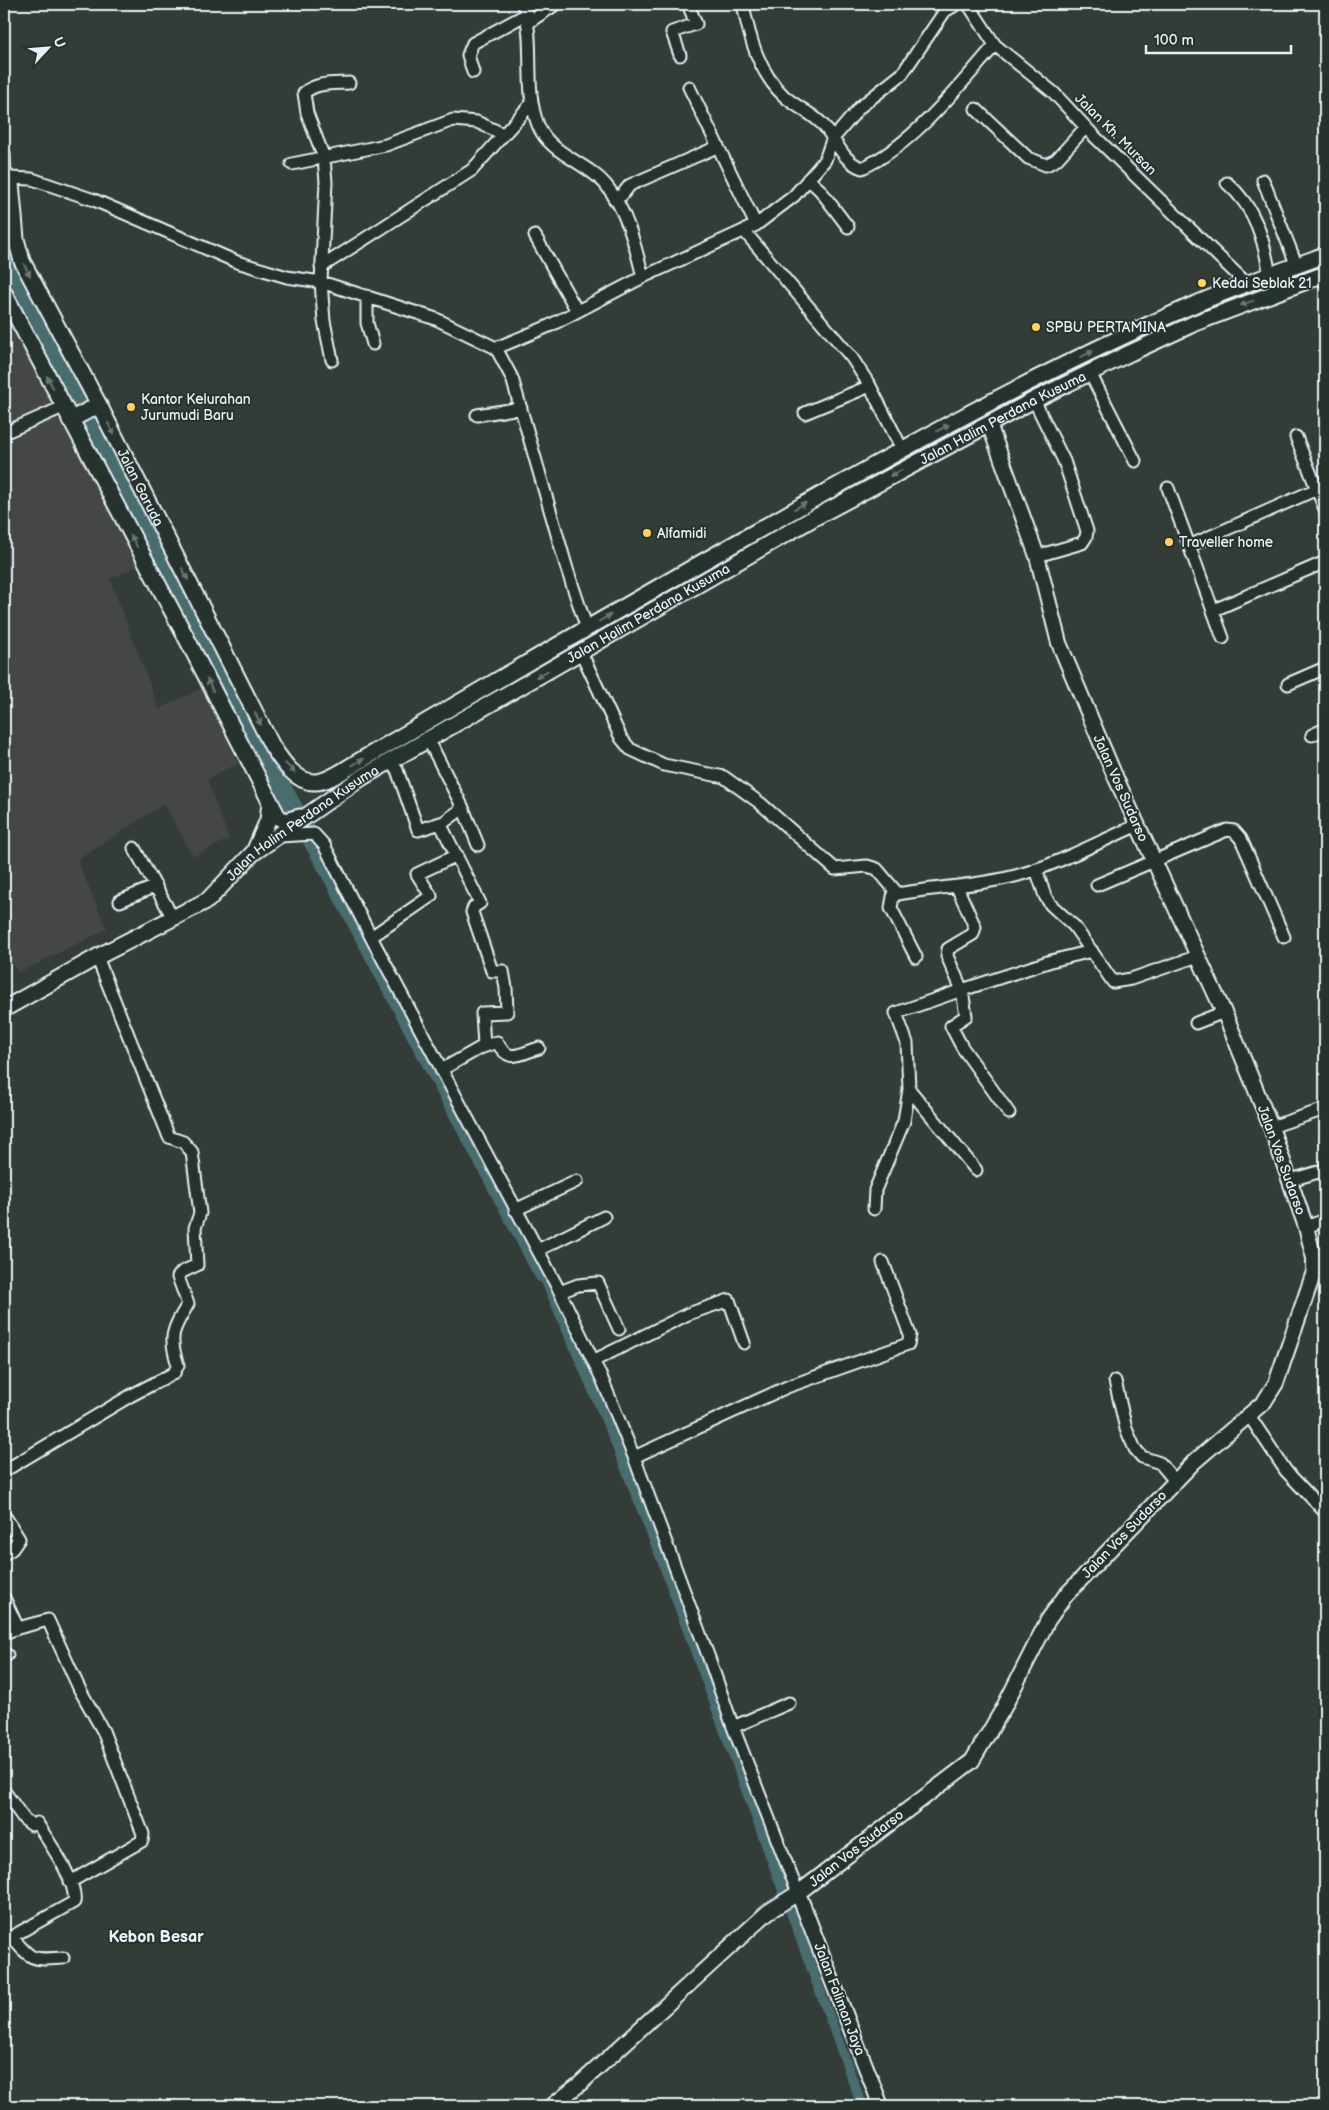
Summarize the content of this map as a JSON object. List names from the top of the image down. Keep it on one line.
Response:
{"streets":{"main road":["Jalan Halim Perdana Kusuma","Jalan Garuda"],"street":["Jalan Kh. Mursan","Jalan Vos Sudarso","Jalan Faliman Jaya"]},"crossings":[["Jalan Kh. Mursan","Jalan Halim Perdana Kusuma"],["Jalan Halim Perdana Kusuma","Jalan Garuda"],["Jalan Halim Perdana Kusuma","Jalan Vos Sudarso"],["Jalan Vos Sudarso","Jalan Faliman Jaya"]],"districts":["Kebon Besar"],"places":["Kedai Seblak 21","SPBU PERTAMINA","Kantor Kelurahan Jurumudi Baru","Alfamidi","Traveller home"],"scale_bar":"100 m","north":"top right"}
